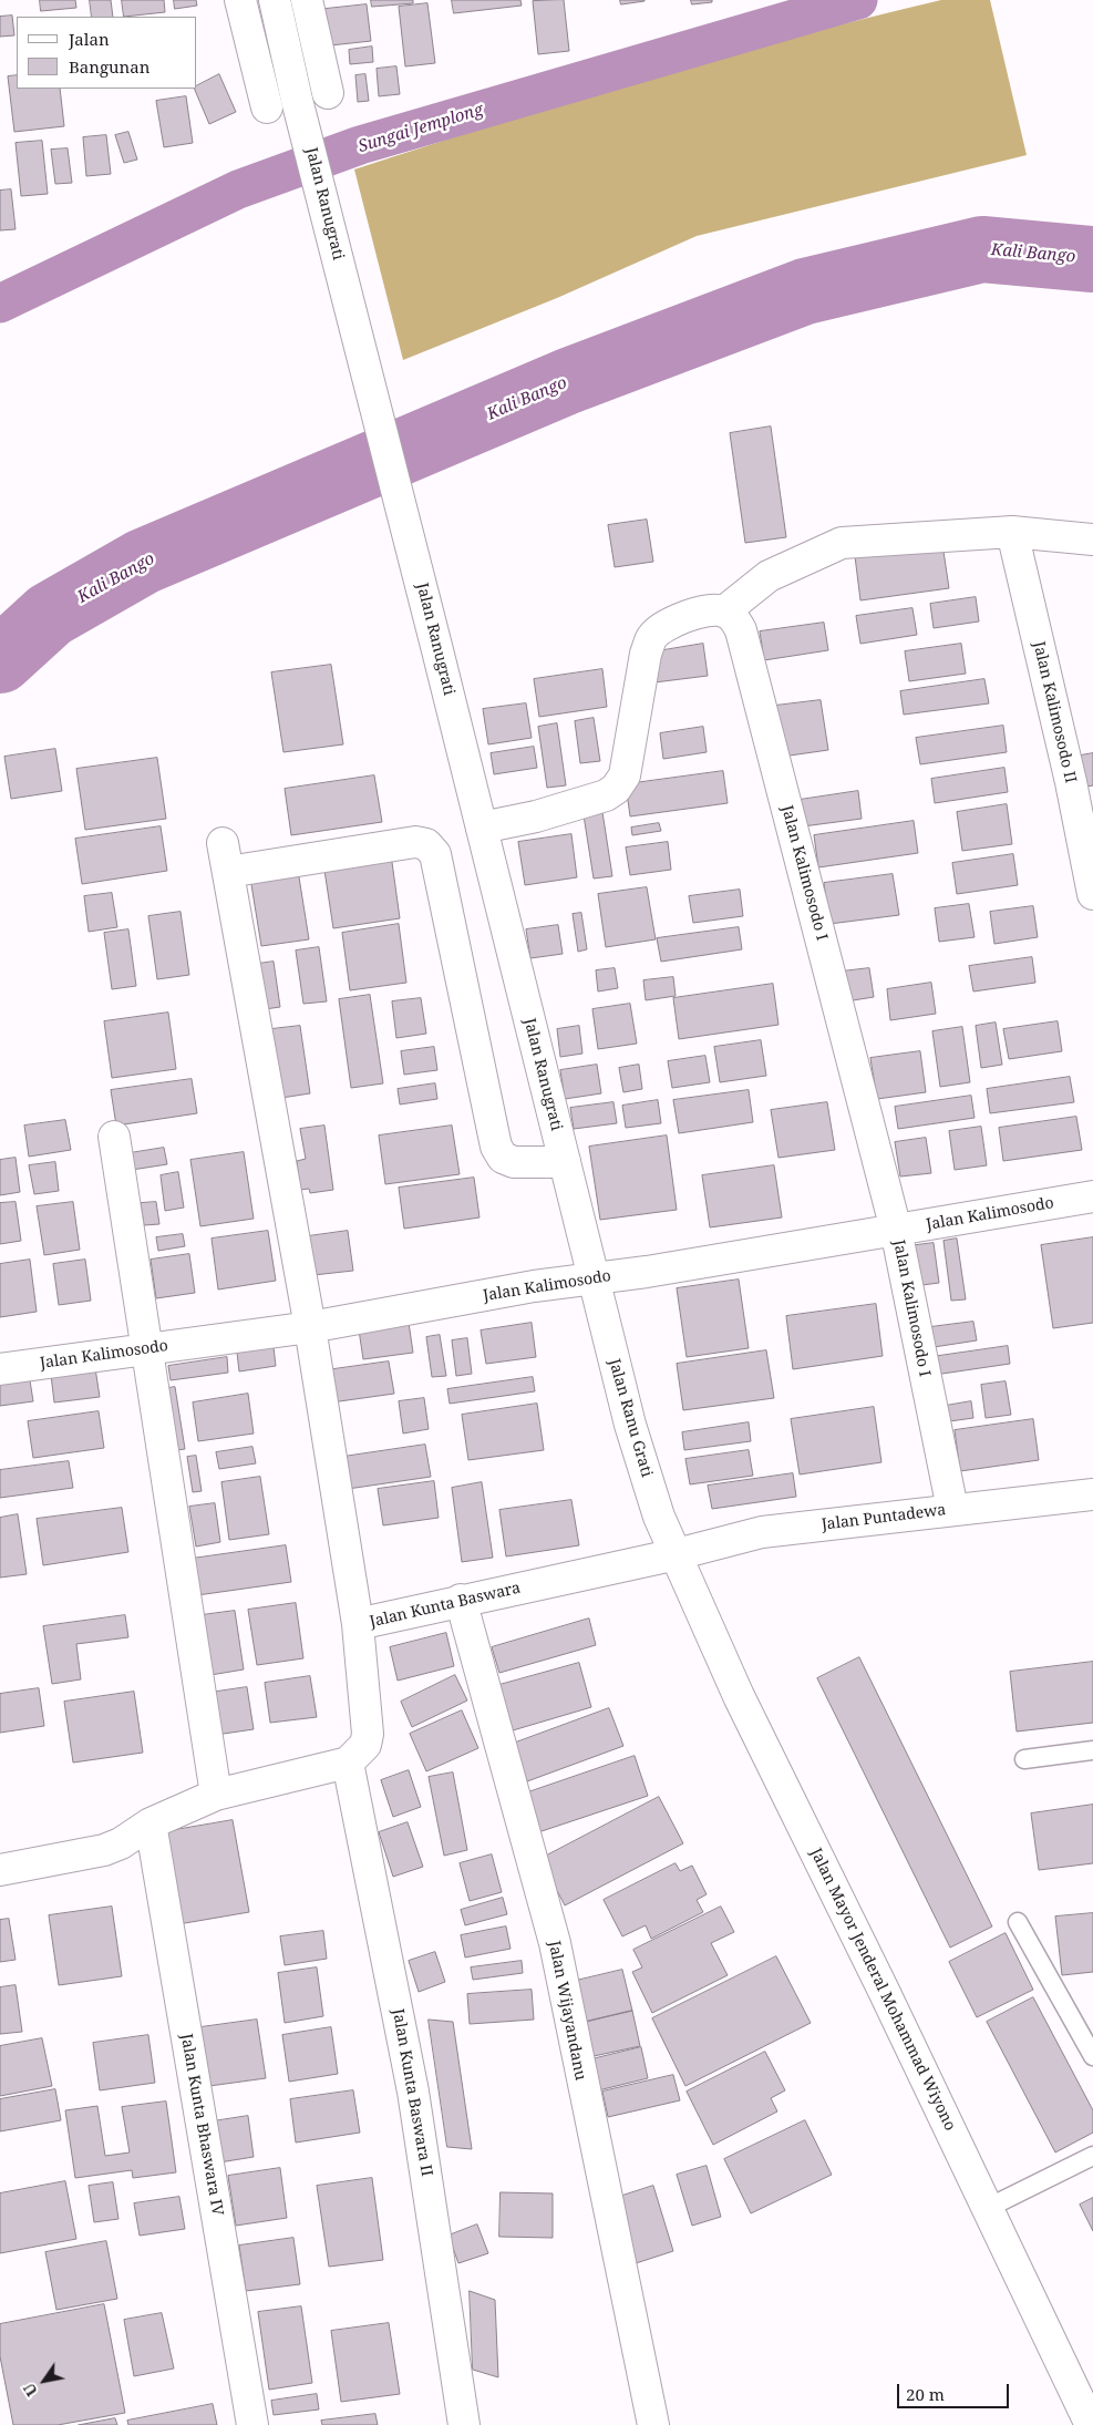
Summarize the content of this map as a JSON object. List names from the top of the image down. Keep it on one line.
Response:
{"streets":{"street":["Jalan Ranugrati","Jalan Kalimosodo II","Jalan Kalimosodo I","Jalan Kalimosodo","Jalan Ranu Grati","Jalan Puntadewa","Jalan Kunta Baswara","Jalan Mayor Jenderal Mohammad Wiyono","Jalan Wijayandanu","Jalan Kunta Baswara II","Jalan Kunta Bhaswara IV"]},"crossings":[["Jalan Ranugrati","Jalan Kalimosodo"],["Jalan Ranugrati","Jalan Ranu Grati"],["Jalan Kalimosodo I","Jalan Kalimosodo"],["Jalan Kalimosodo I","Jalan Puntadewa"],["Jalan Kalimosodo","Jalan Ranu Grati"],["Jalan Ranu Grati","Jalan Puntadewa"],["Jalan Ranu Grati","Jalan Kunta Baswara"],["Jalan Ranu Grati","Jalan Mayor Jenderal Mohammad Wiyono"],["Jalan Puntadewa","Jalan Kunta Baswara"],["Jalan Puntadewa","Jalan Mayor Jenderal Mohammad Wiyono"],["Jalan Kunta Baswara","Jalan Mayor Jenderal Mohammad Wiyono"],["Jalan Kunta Baswara","Jalan Wijayandanu"],["Jalan Kunta Baswara","Jalan Kunta Baswara II"]],"water":["Sungai Jemplong","Kali Bango"],"legend":["Jalan","Bangunan"],"scale_bar":"20 m","north":"bottom left"}
